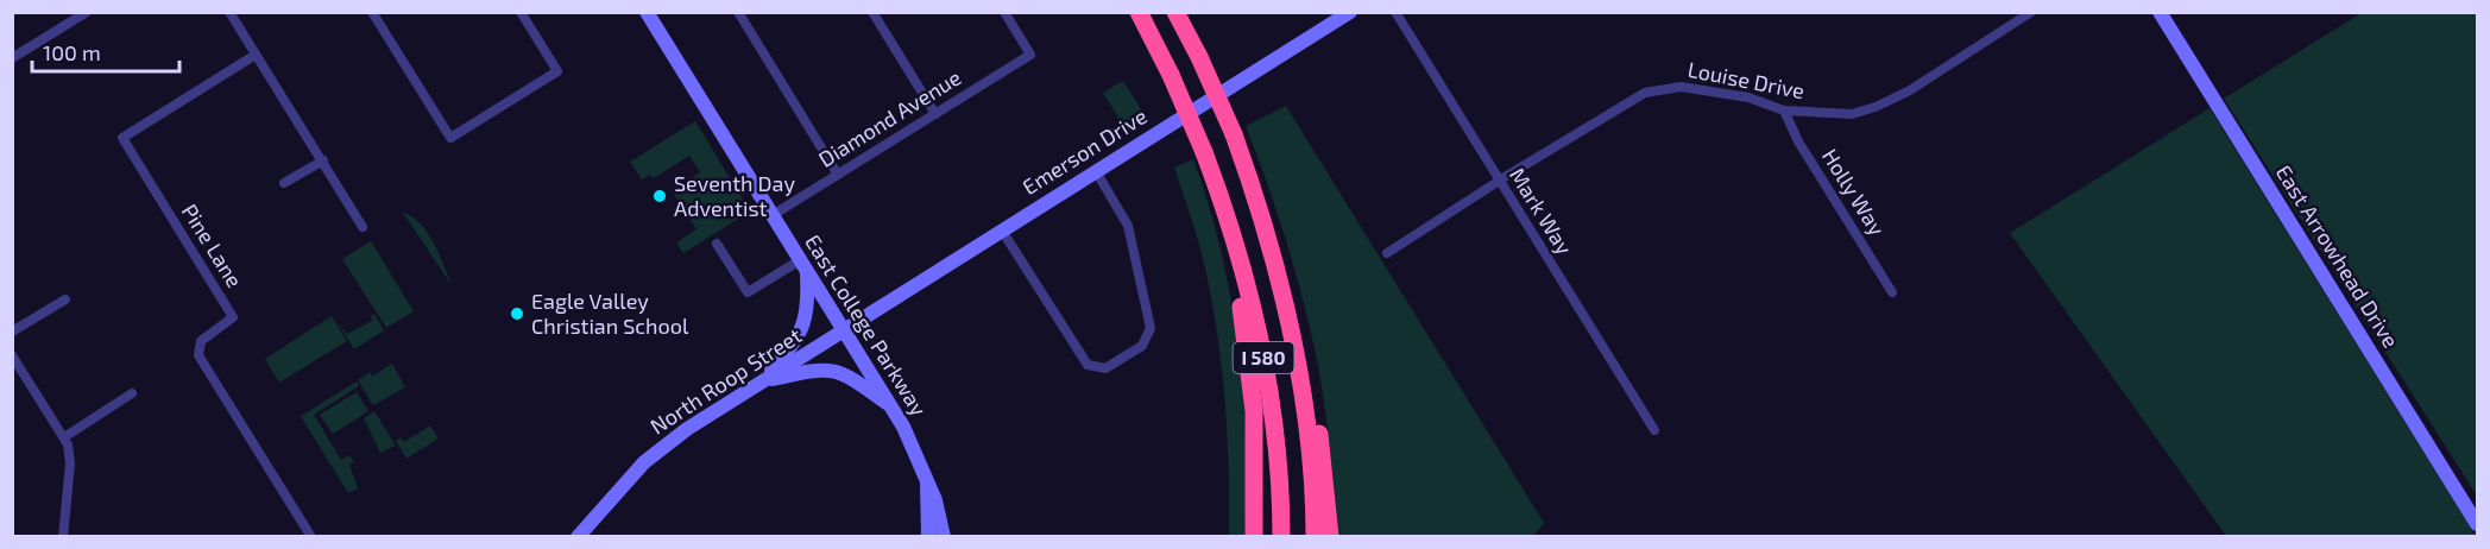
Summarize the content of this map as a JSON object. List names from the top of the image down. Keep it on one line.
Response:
{"streets":{"highway":["I 580"],"main road":["Emerson Drive","East Arrowhead Drive","East College Parkway","North Roop Street"],"street":["Louise Drive","Diamond Avenue","Holly Way","Mark Way","Pine Lane"]},"crossings":[["Louise Drive","Holly Way"],["Louise Drive","Mark Way"],["Diamond Avenue","East College Parkway"],["Emerson Drive","East College Parkway"],["Emerson Drive","North Roop Street"],["East College Parkway","North Roop Street"]],"places":["Seventh Day Adventist","Eagle Valley Christian School"],"scale_bar":"100 m"}
